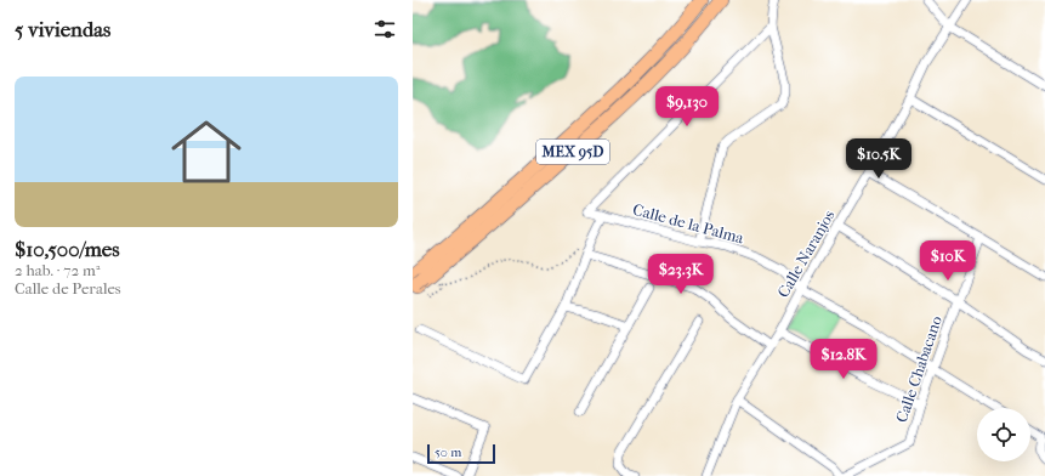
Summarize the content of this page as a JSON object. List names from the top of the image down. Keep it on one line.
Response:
{"streets":{"highway":["MEX 95D"],"street":["Calle de la Palma","Calle Naranjos","Calle Chabacano"]},"crossings":[["Calle de la Palma","Calle Naranjos"],["Calle de la Palma","Calle Chabacano"]],"scale_bar":"50 m","page":{"heading":"5 viviendas","list":[{"name":"$10,500/mes","note":"2 hab. · 72 m² · Calle de Perales"}],"price":["$9,130","$10.5K","$10K","$23.3K","$12.8K"],"scale":"50 m"}}
